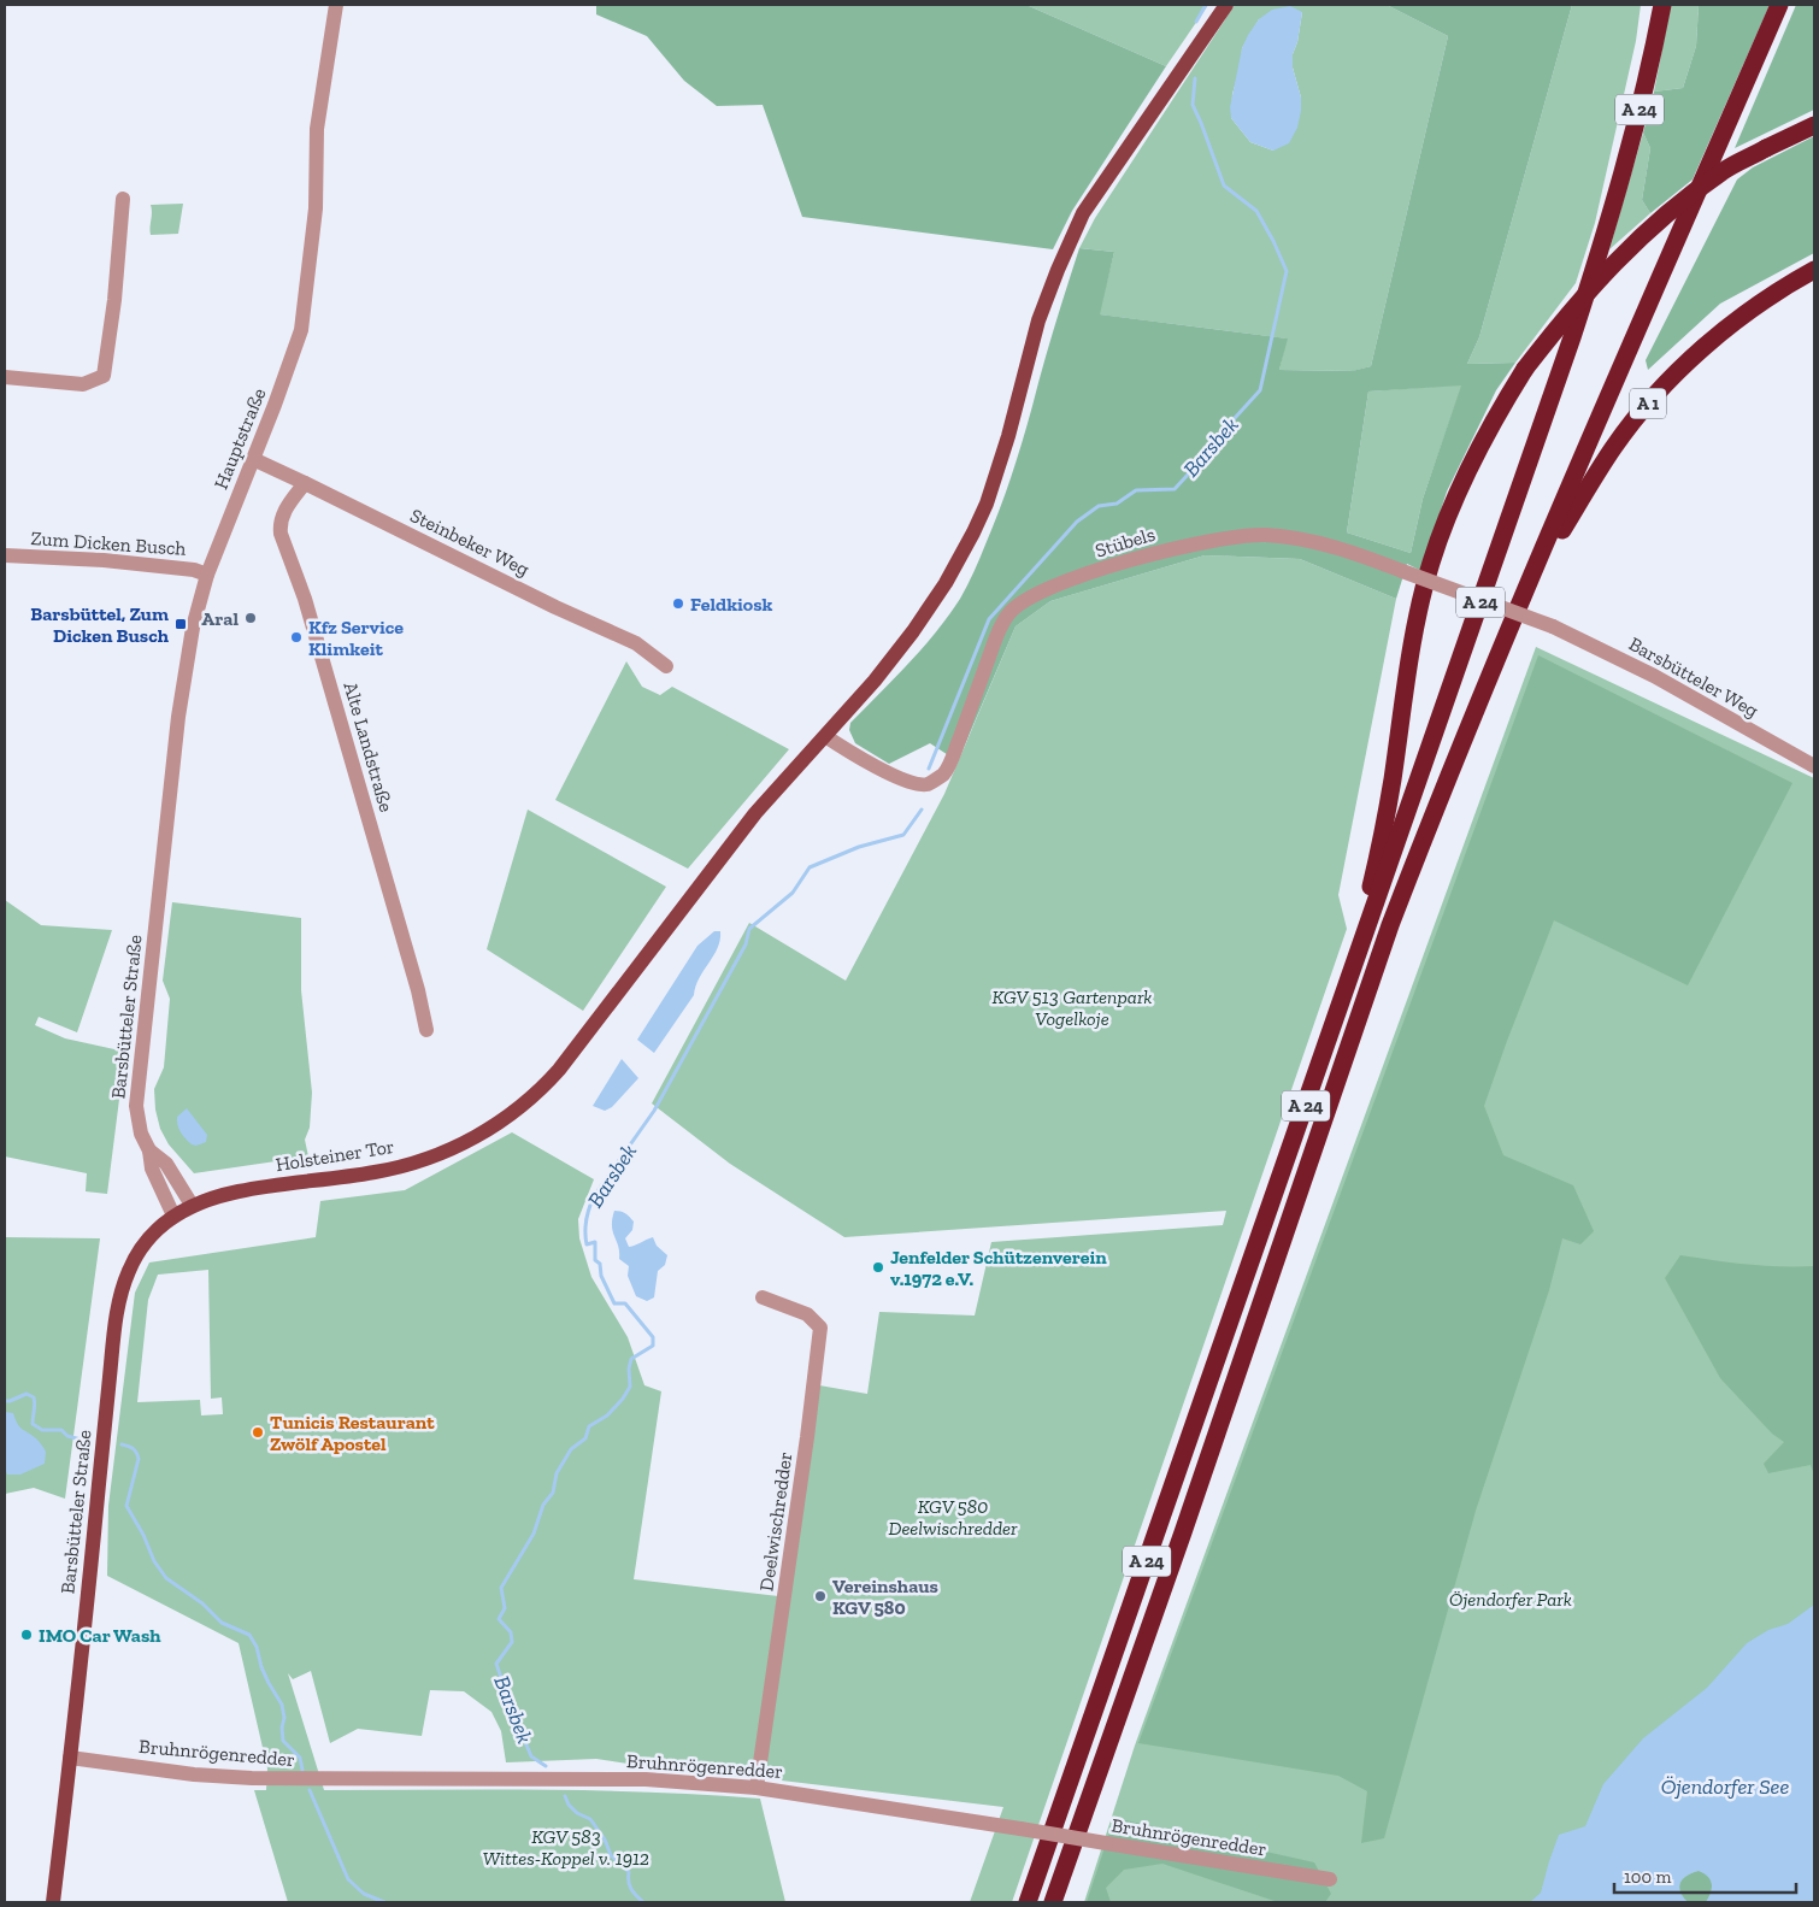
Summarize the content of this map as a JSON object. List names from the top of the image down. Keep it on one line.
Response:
{"streets":{"highway":["A 24","A 1"],"main road":["Barsbütteler Straße","Holsteiner Tor"],"street":["Hauptstraße","Steinbeker Weg","Stübels","Zum Dicken Busch","Barsbütteler Weg","Alte Landstraße","Deelwischredder","Bruhnrögenredder"]},"crossings":[["A 24","A 1"],["Hauptstraße","Steinbeker Weg"],["Hauptstraße","Zum Dicken Busch"],["Hauptstraße","Barsbütteler Straße"],["Steinbeker Weg","Alte Landstraße"],["Stübels","Barsbütteler Weg"],["Stübels","Holsteiner Tor"],["Barsbütteler Straße","Holsteiner Tor"],["Barsbütteler Straße","Bruhnrögenredder"],["Deelwischredder","Bruhnrögenredder"]],"water":["Barsbek","Öjendorfer See"],"parks":["KGV 513 Gartenpark Vogelkoje","KGV 580 Deelwischredder","Öjendorfer Park","KGV 583 Wittes-Koppel v. 1912"],"places":{"other":["Feldkiosk","Aral","Kfz Service Klimkeit","Jenfelder Schützenverein v.1972 e.V.","Tunicis Restaurant Zwölf Apostel","Vereinshaus KGV 580","IMO Car Wash"],"transit":["Barsbüttel, Zum Dicken Busch"]},"scale_bar":"100 m"}
